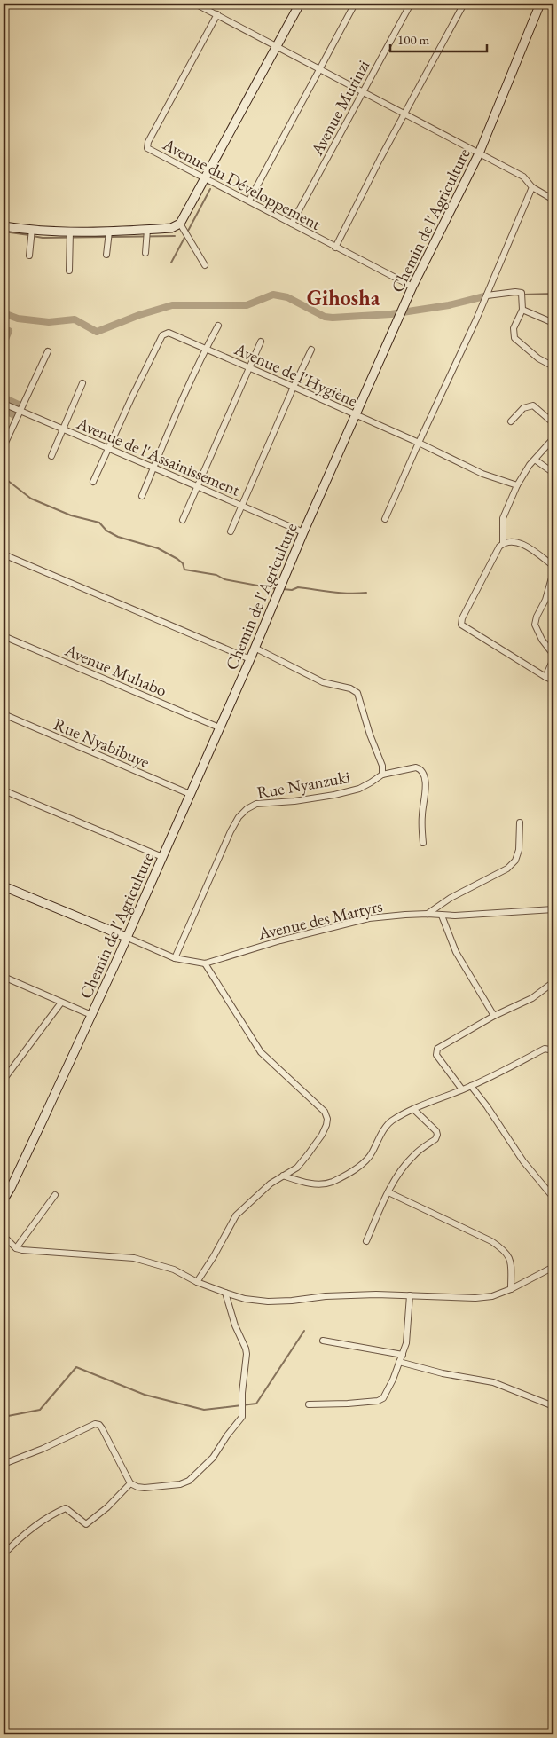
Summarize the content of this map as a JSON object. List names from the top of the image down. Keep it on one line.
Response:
{"streets":{"street":["Avenue Murinzi","Avenue du Développement","Chemin de l'Agriculture","Avenue de l'Hygiène","Avenue de l'Assainissement","Avenue Muhabo","Rue Nyabibuye","Rue Nyanzuki","Avenue des Martyrs"]},"crossings":[["Avenue Murinzi","Avenue du Développement"],["Avenue du Développement","Chemin de l'Agriculture"],["Chemin de l'Agriculture","Avenue de l'Hygiène"],["Chemin de l'Agriculture","Avenue de l'Assainissement"],["Chemin de l'Agriculture","Avenue Muhabo"],["Chemin de l'Agriculture","Rue Nyabibuye"],["Chemin de l'Agriculture","Avenue des Martyrs"],["Avenue de l'Hygiène","Avenue de l'Assainissement"],["Rue Nyanzuki","Avenue des Martyrs"]],"districts":["Gihosha"],"scale_bar":"100 m"}
